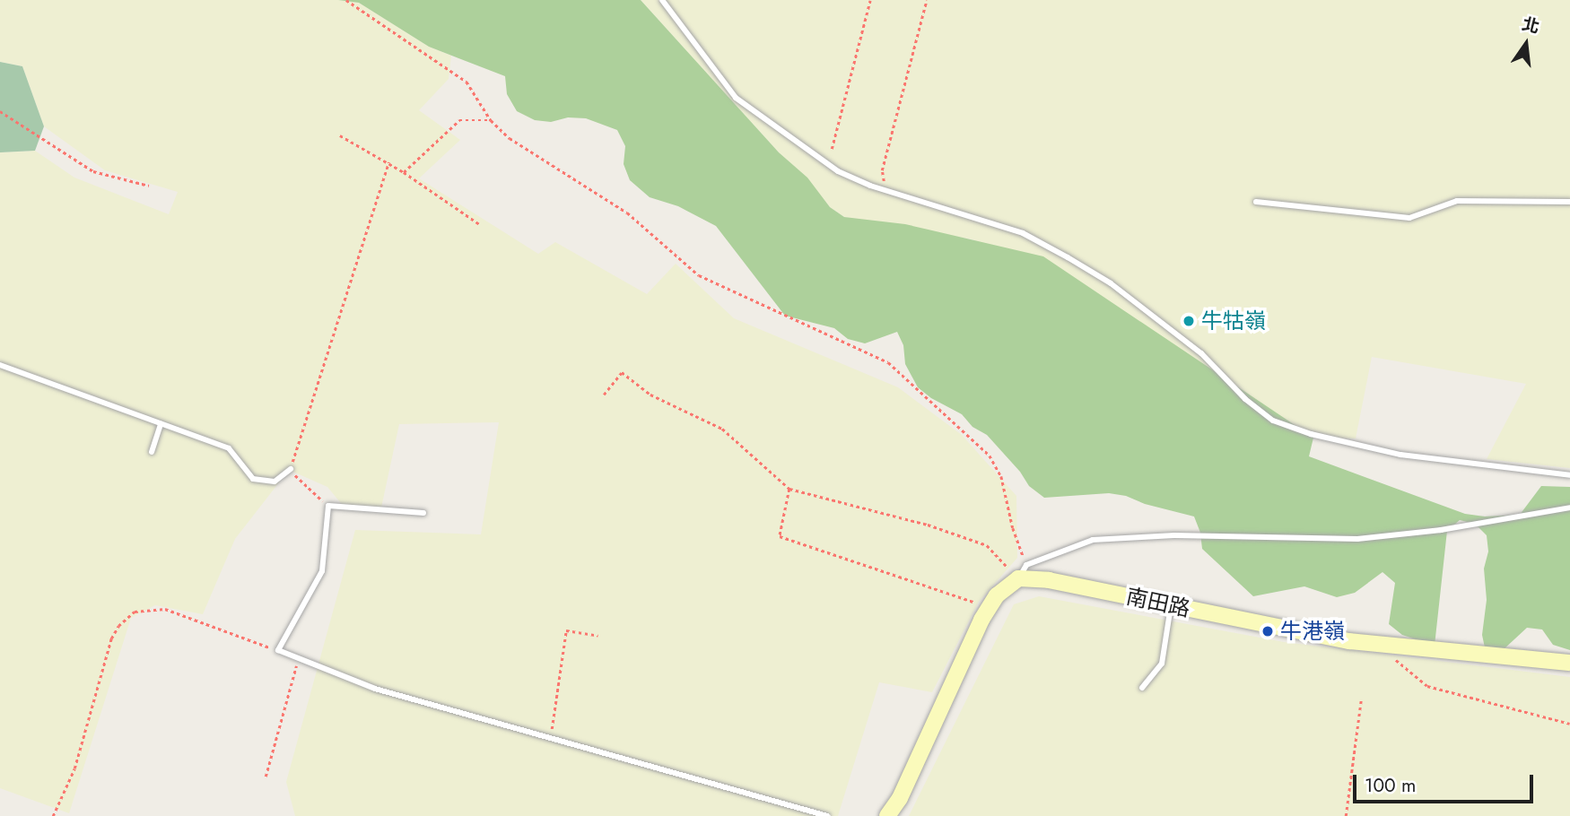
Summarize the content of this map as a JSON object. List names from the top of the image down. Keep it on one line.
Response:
{"streets":{"main road":["南田路"]},"places":["牛牯嶺","牛港嶺"],"scale_bar":"100 m","north":"top"}
